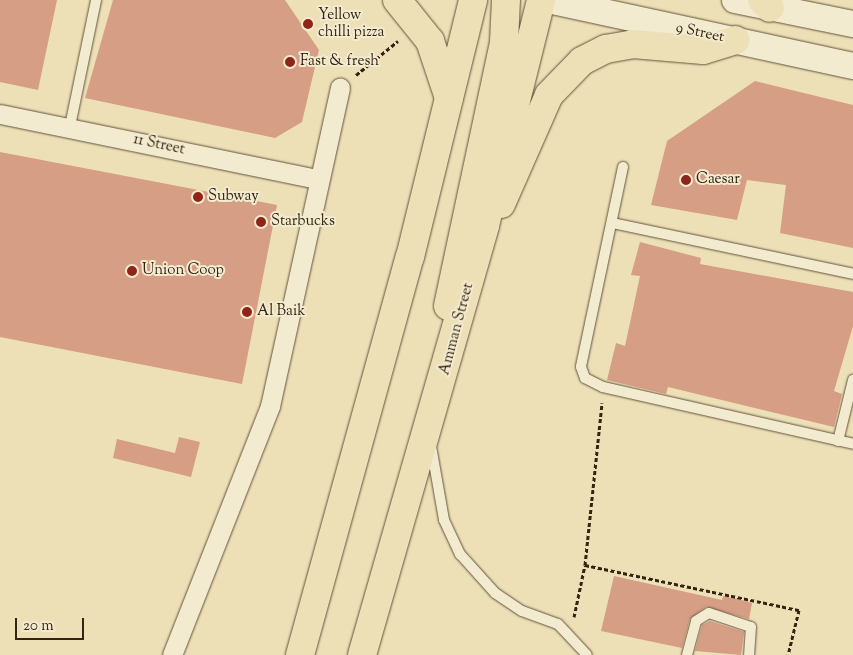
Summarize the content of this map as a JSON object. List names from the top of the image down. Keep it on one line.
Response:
{"streets":{"main road":["Amman Street"],"street":["9 Street","11 Street"]},"places":["Yellow chilli pizza","Fast & fresh","Caesar","Subway","Starbucks","Union Coop","Al Baik"],"scale_bar":"20 m"}
